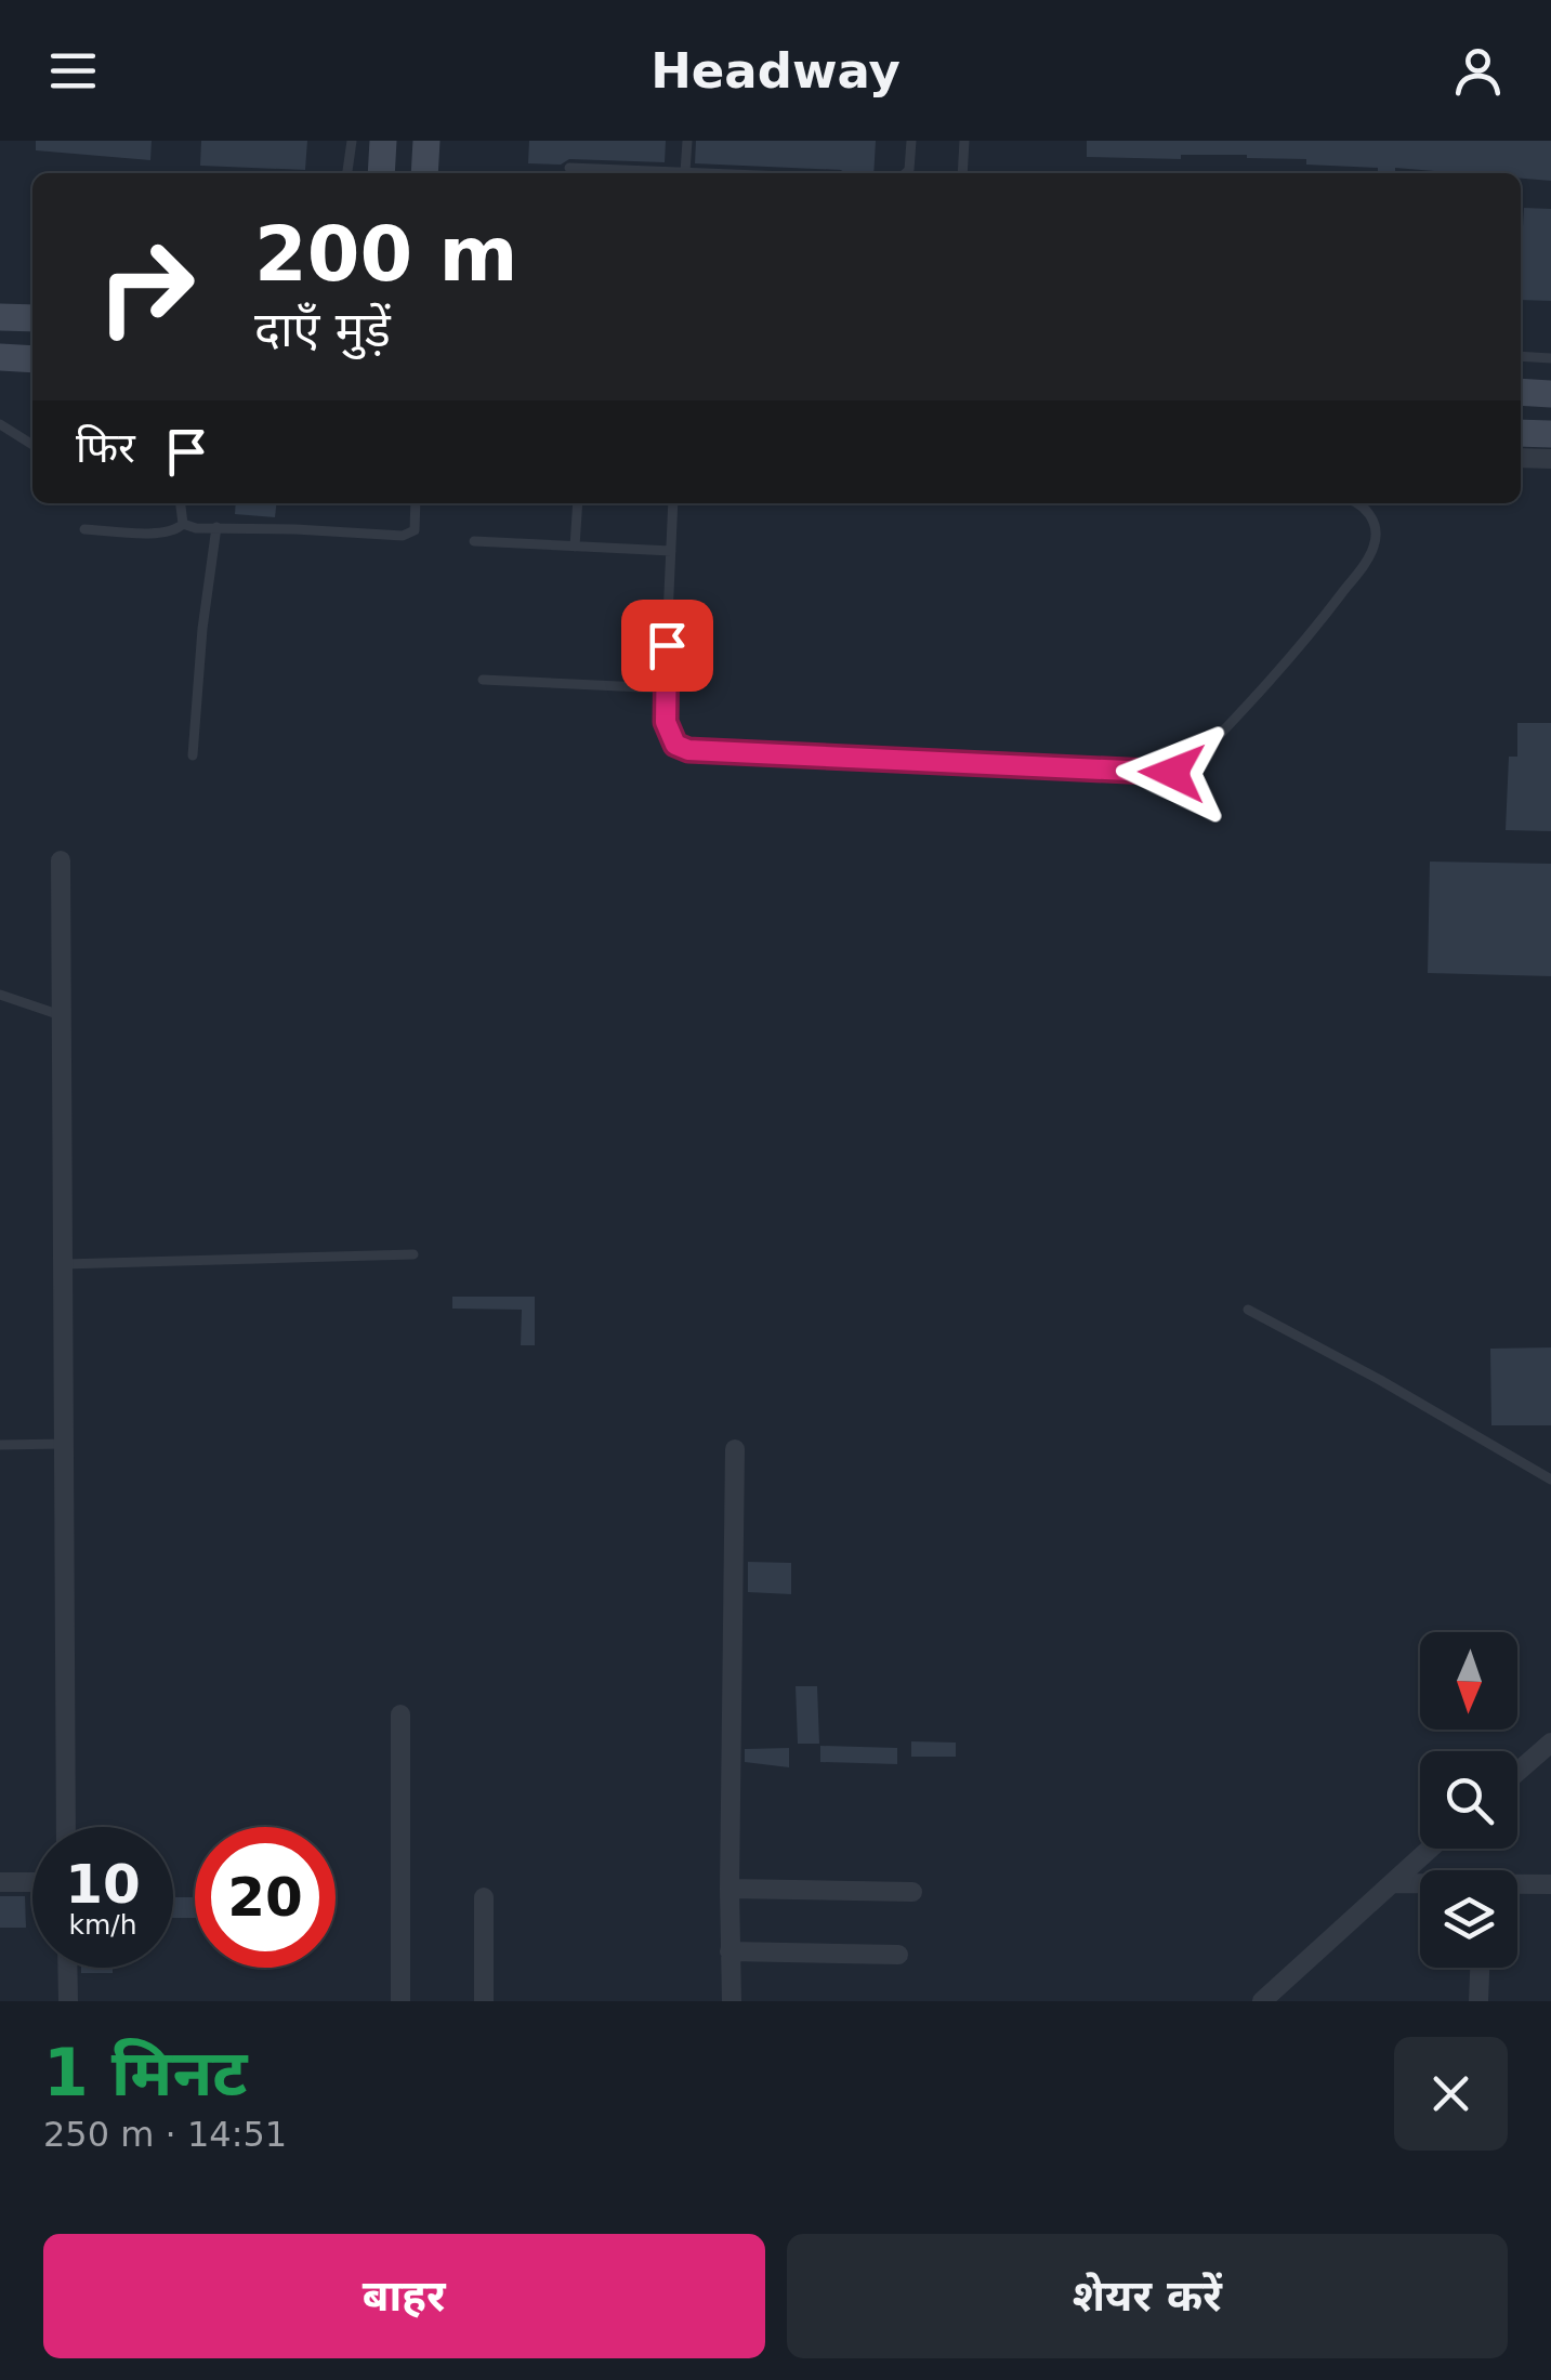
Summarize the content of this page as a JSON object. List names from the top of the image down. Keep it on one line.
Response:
{"north":"bottom","page":{"header":"Headway","turn":["200 m","दाएँ मुड़ें"],"then":"फिर","speed":"10 km/h","limit":"20","heading":["1 मिनट","250 m · 14:51"],"buttons":["बाहर","शेयर करें"]}}
